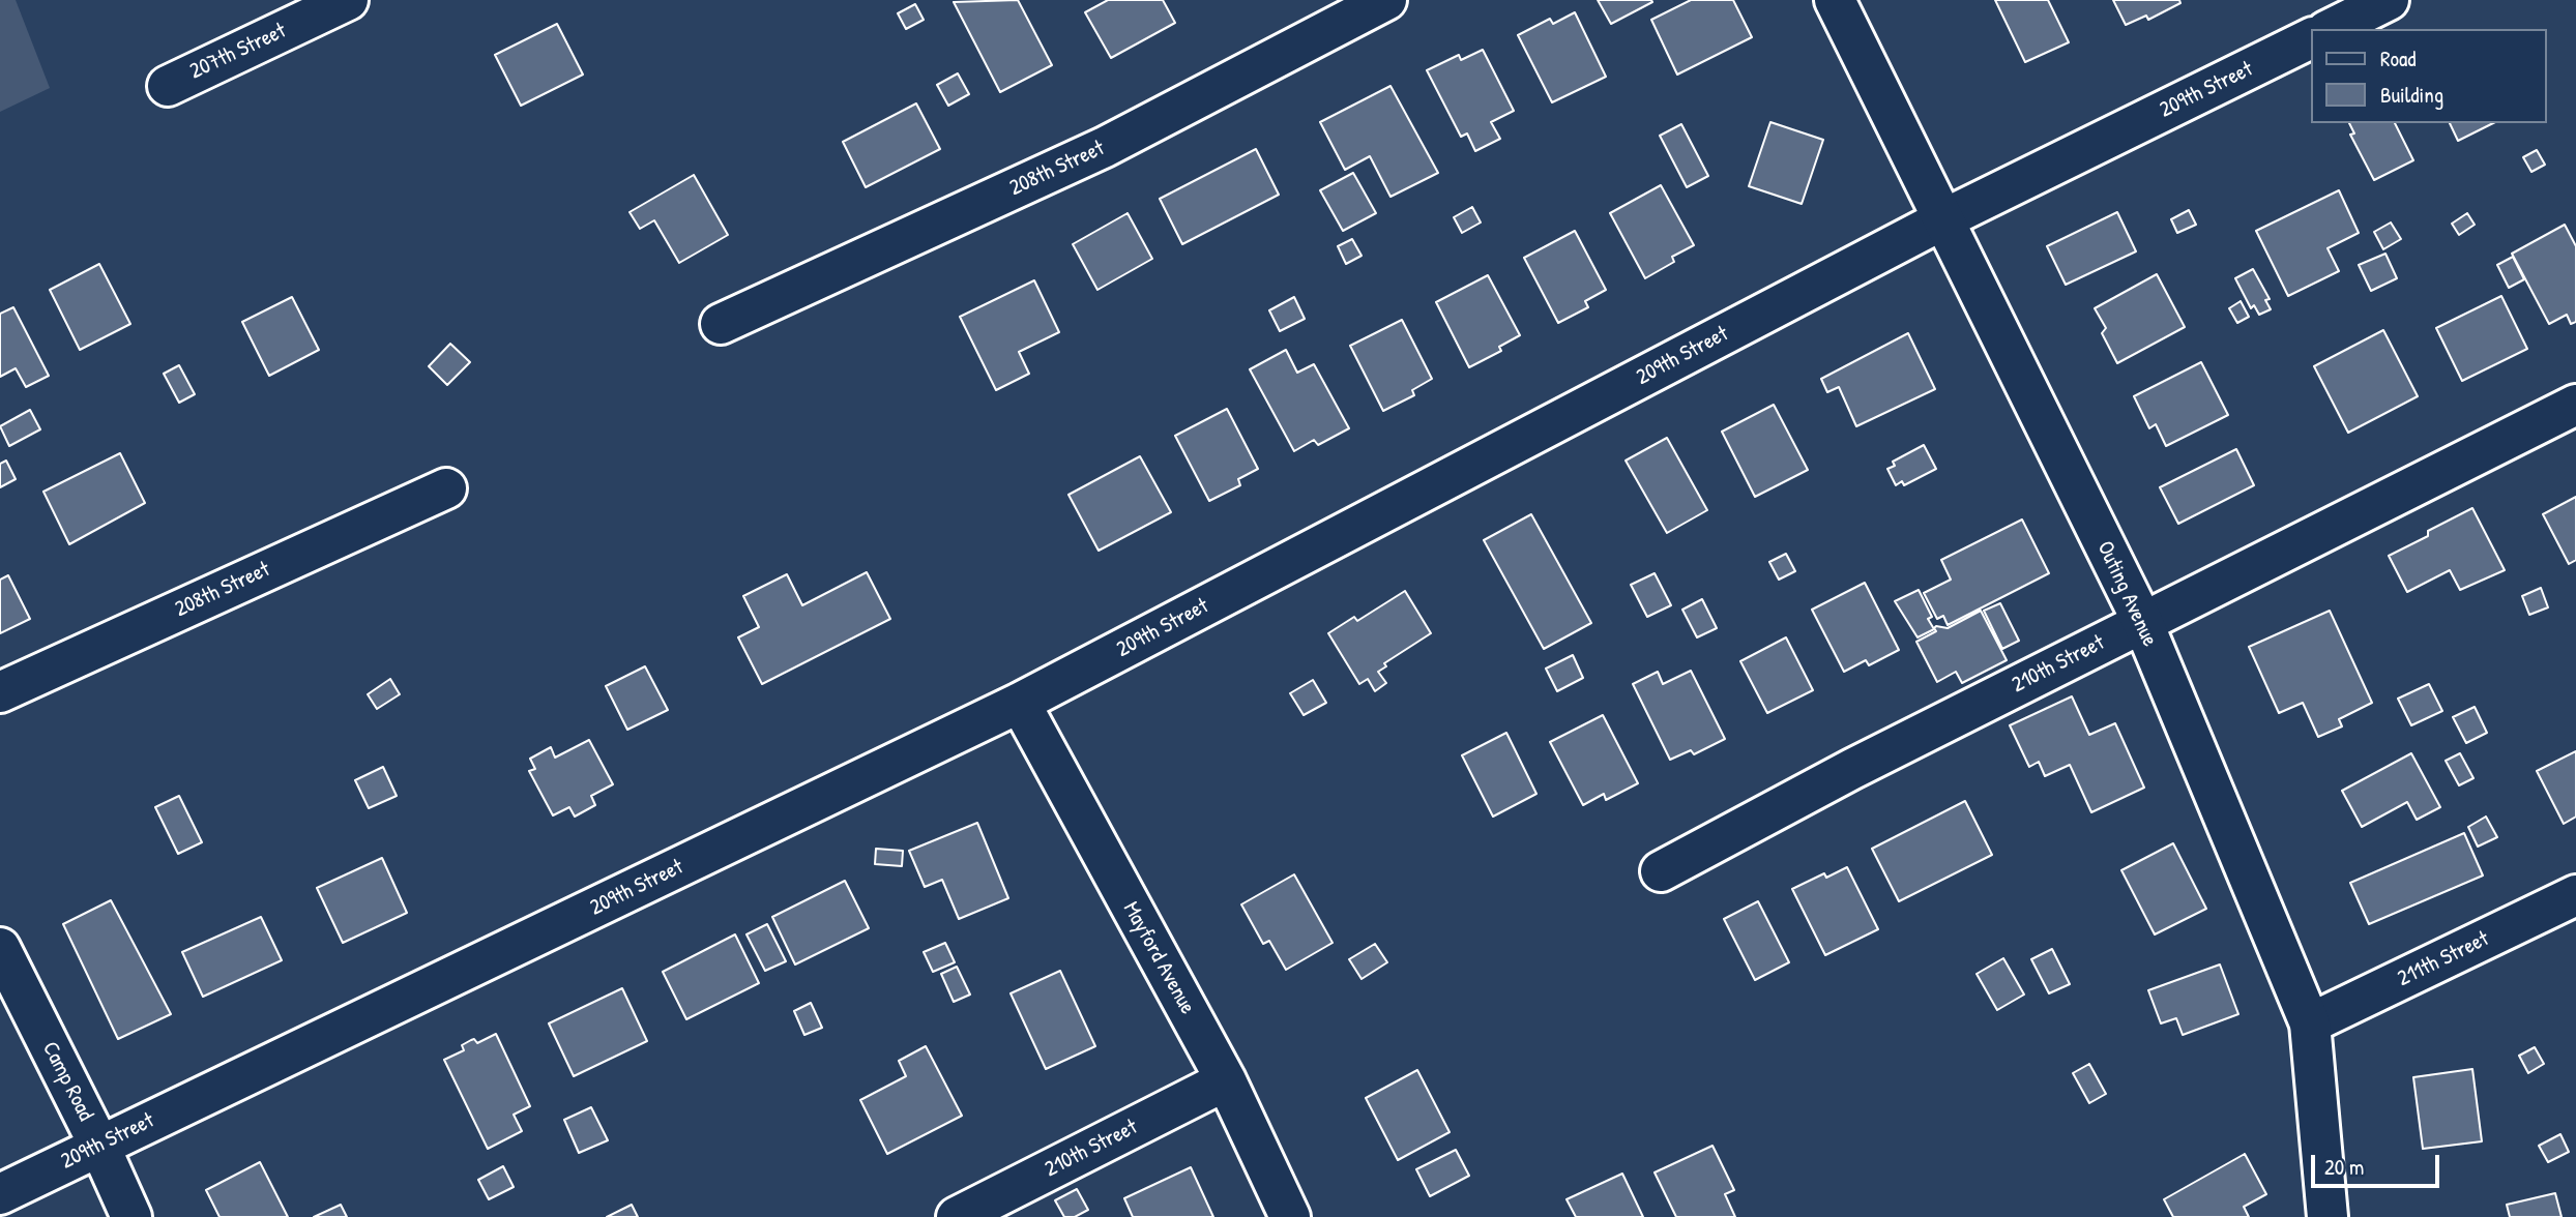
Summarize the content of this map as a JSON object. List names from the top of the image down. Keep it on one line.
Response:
{"streets":{"street":["207th Street","209th Street","208th Street","Outing Avenue","210th Street","Mayford Avenue","211th Street","Camp Road"]},"crossings":[["209th Street","Outing Avenue"],["209th Street","Mayford Avenue"],["209th Street","Camp Road"],["Outing Avenue","210th Street"],["Outing Avenue","211th Street"],["210th Street","Mayford Avenue"]],"legend":["Road","Building"],"scale_bar":"20 m"}
